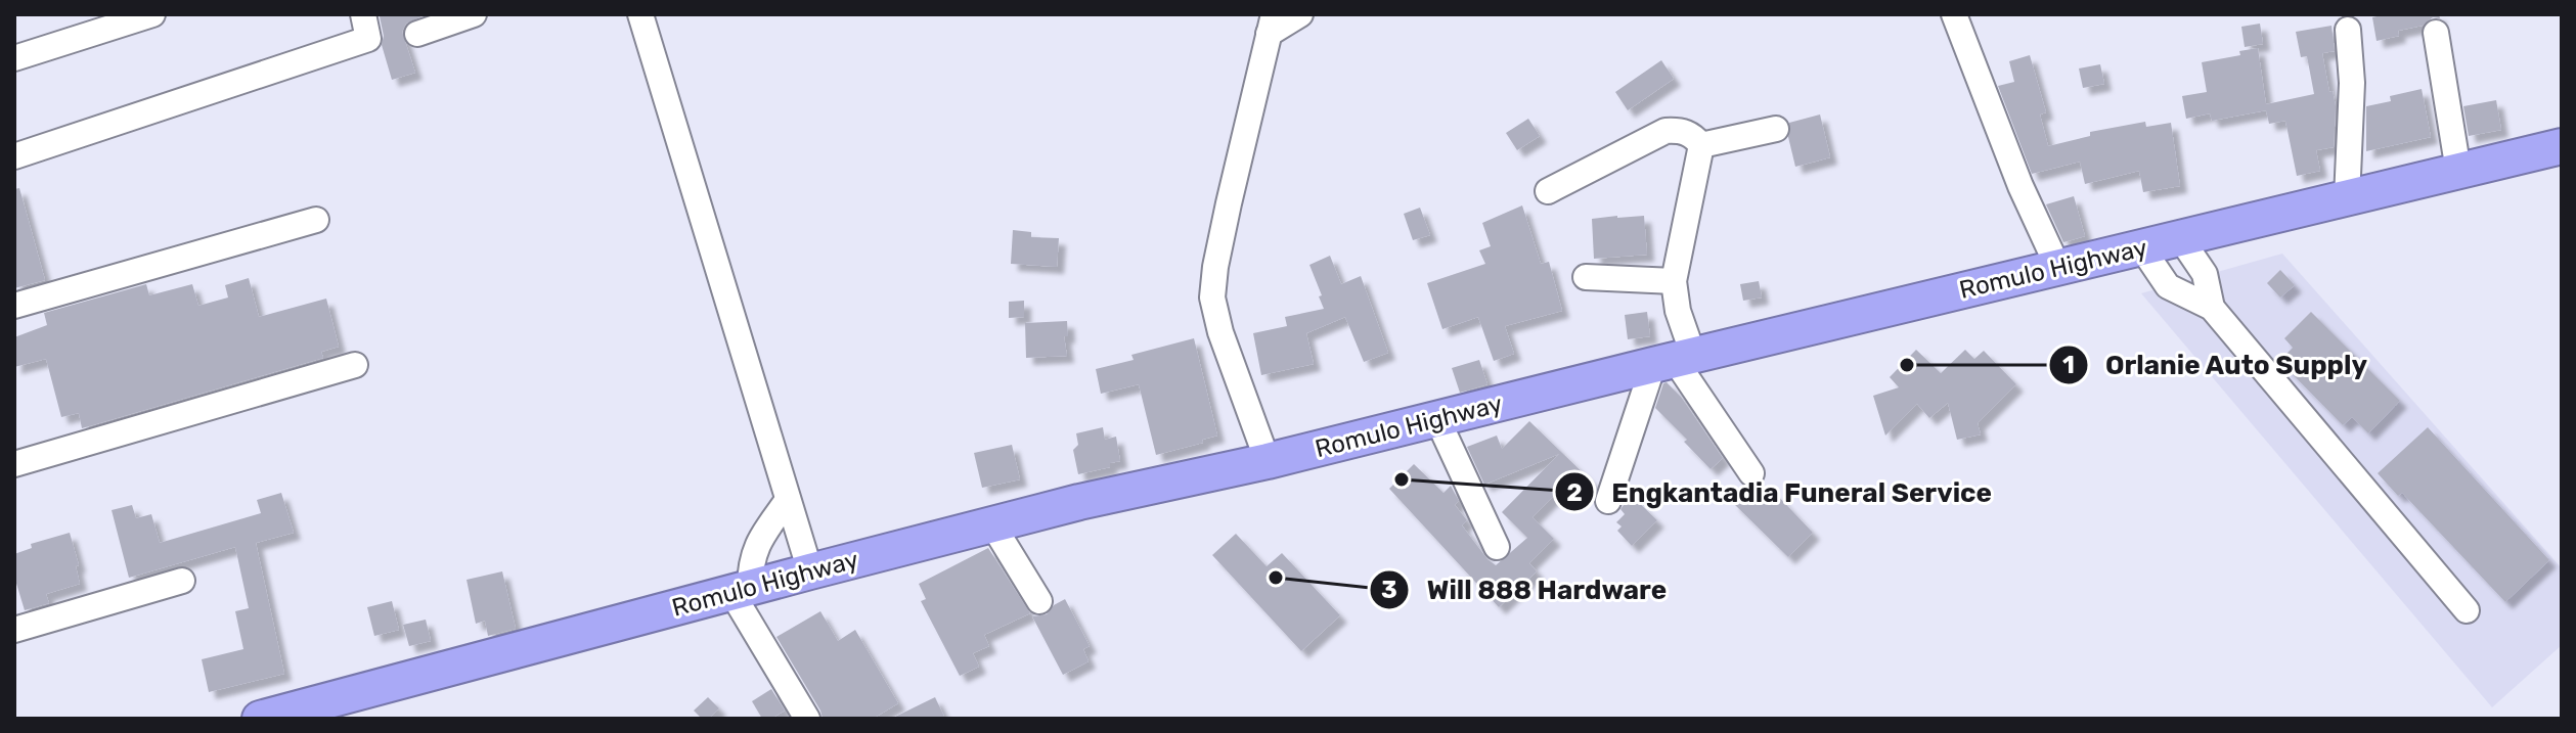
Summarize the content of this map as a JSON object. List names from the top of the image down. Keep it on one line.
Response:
{"streets":{"highway":["Romulo Highway"]},"places":["Orlanie Auto Supply","Engkantadia Funeral Service","Will 888 Hardware"]}
